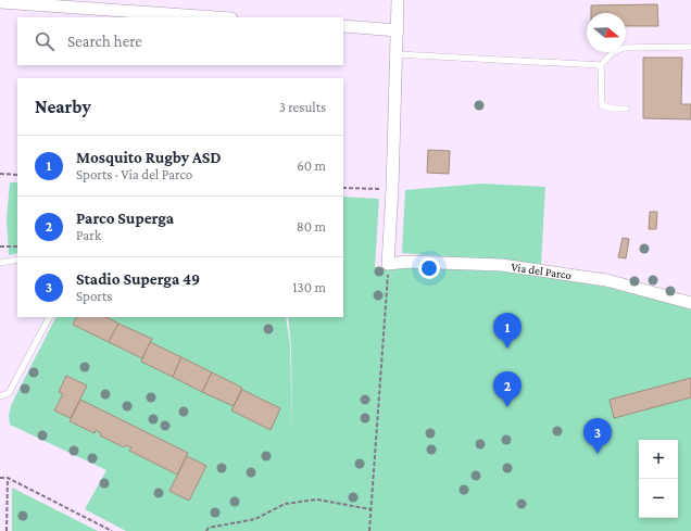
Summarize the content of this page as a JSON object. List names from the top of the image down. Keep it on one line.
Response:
{"streets":{"street":["Via del Parco"]},"north":"right","page":{"search":"Search here","heading":["Nearby","3 results"],"list":[{"mark":"1","name":"Mosquito Rugby ASD","note":"Sports · Via del Parco","value":"60 m"},{"mark":"2","name":"Parco Superga","note":"Park","value":"80 m"},{"mark":"3","name":"Stadio Superga 49","note":"Sports","value":"130 m"}],"pins":["1","2","3"],"map_buttons":["+","−"]}}
